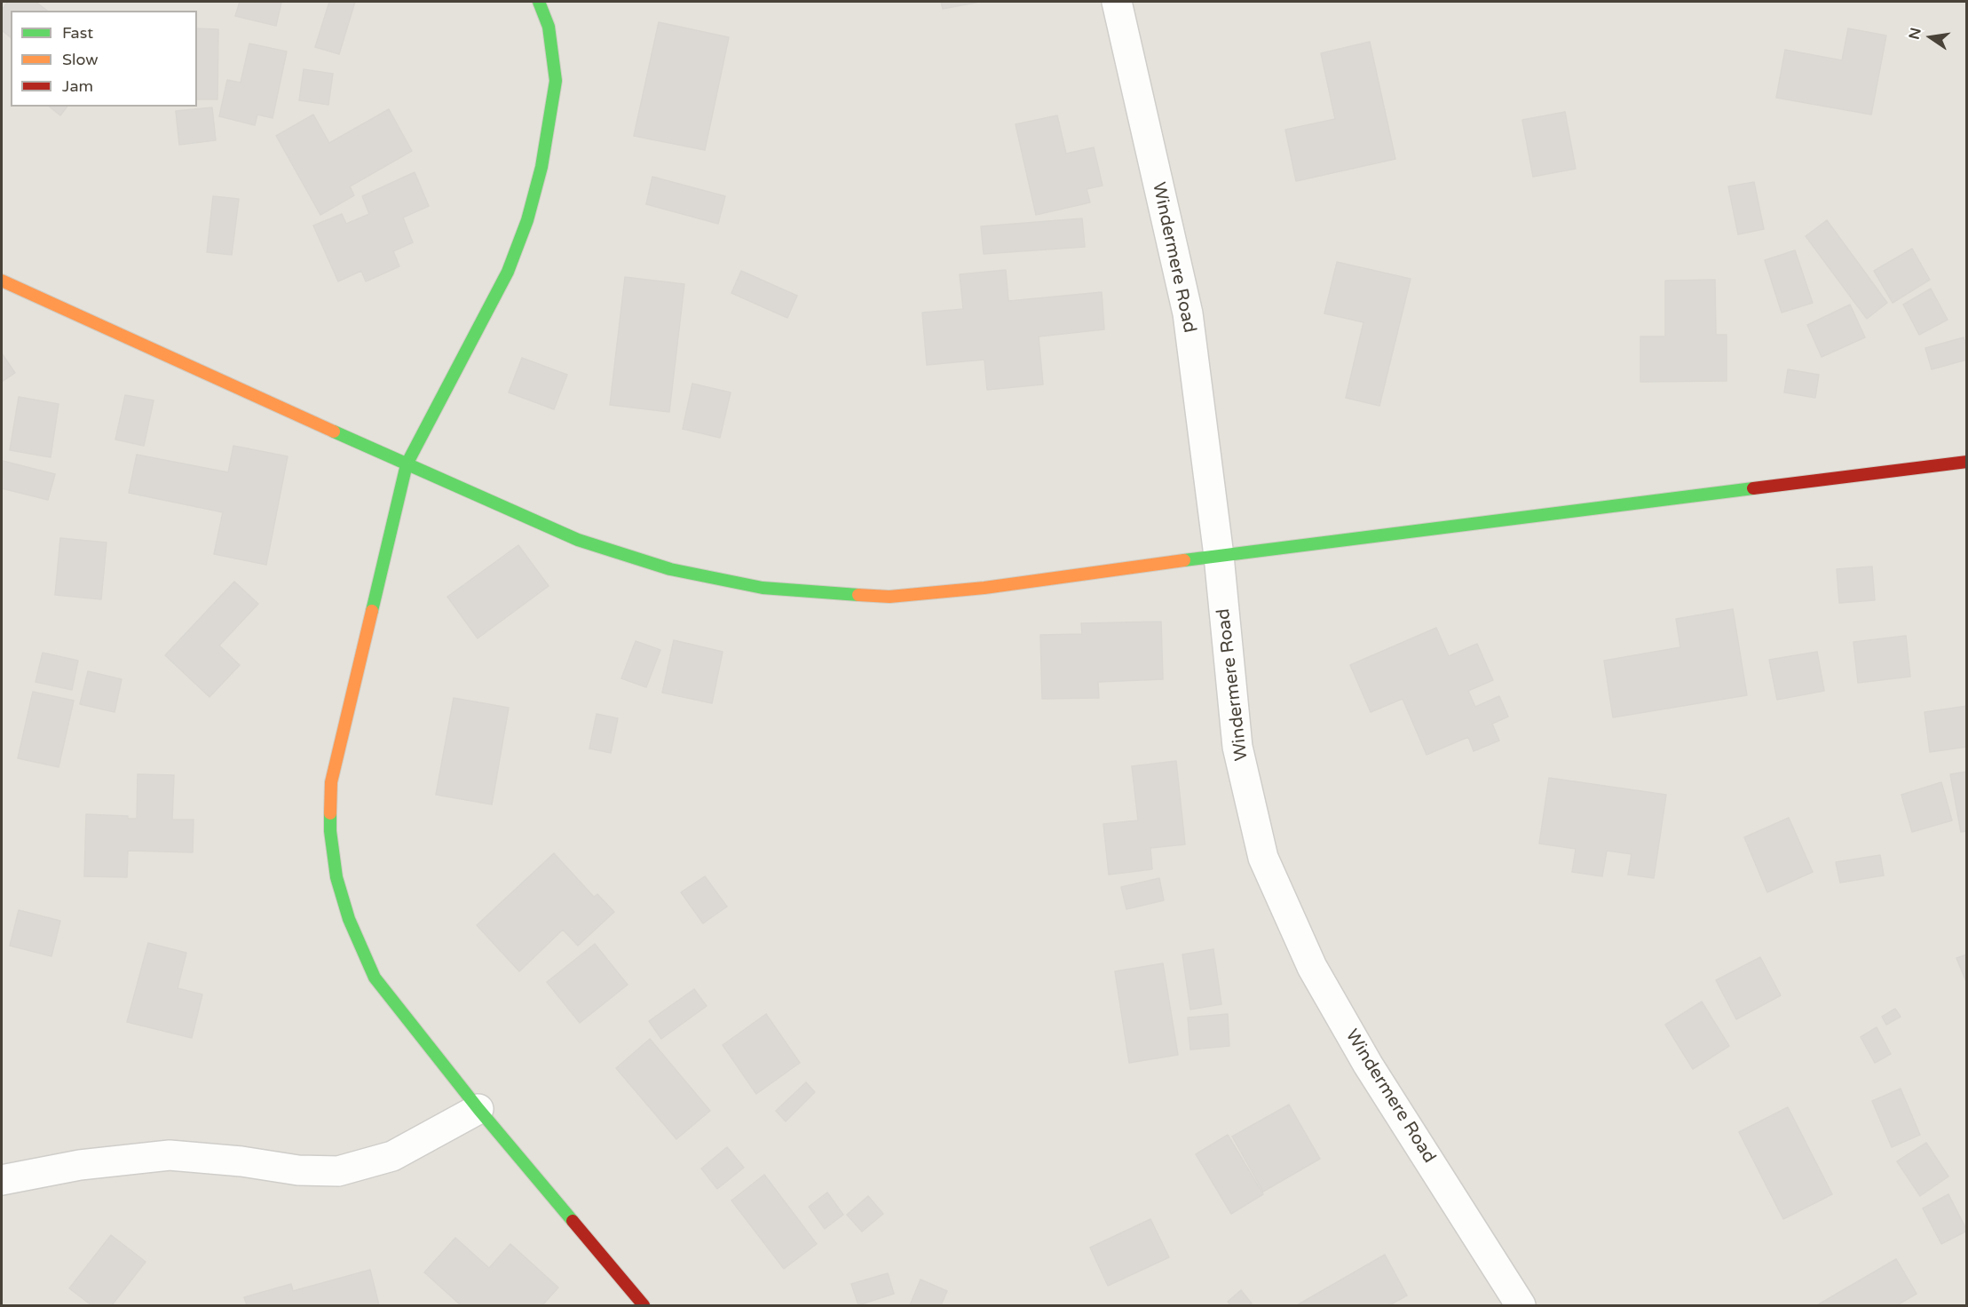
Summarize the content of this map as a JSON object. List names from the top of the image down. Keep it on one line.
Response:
{"streets":{"street":["Windermere Road"]},"legend":["Fast","Slow","Jam"],"north":"left"}
